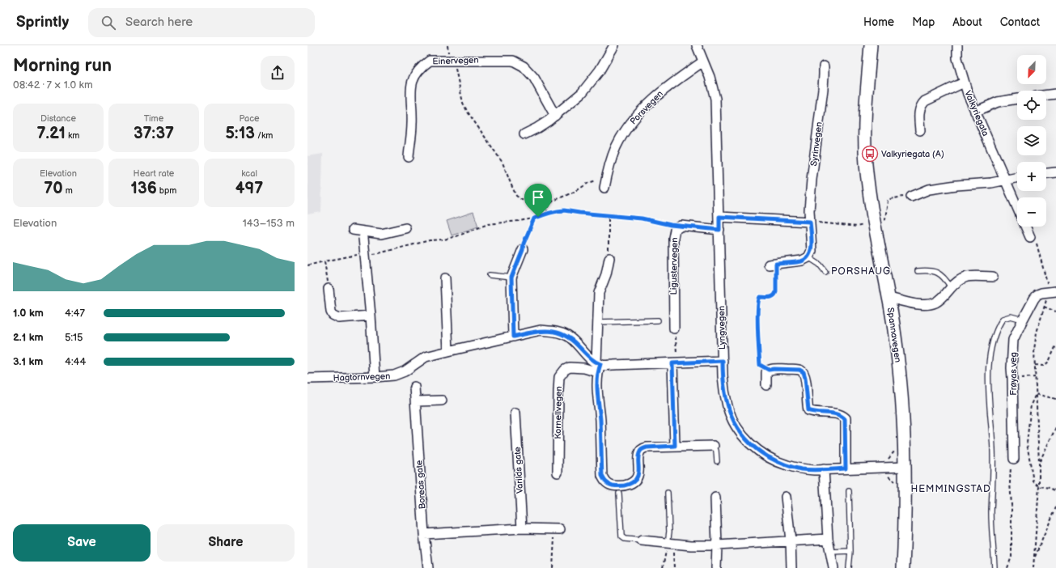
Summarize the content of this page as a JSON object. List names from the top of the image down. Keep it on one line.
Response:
{"streets":{"main road":["Spannavegen"],"street":["Einervegen","Porsvegen","Valkyriegata","Syrinvegen","Ligustervegen","Lyngvegen","Frøyas veg","Hagtornvegen","Kornellvegen","Varilds gate","Boreas gate"]},"crossings":[["Porsvegen","Lyngvegen"],["Ligustervegen","Lyngvegen"],["Lyngvegen","Spannavegen"],["Hagtornvegen","Kornellvegen"]],"districts":["PORSHAUG","HEMMINGSTAD"],"places":{"bus stop":["Valkyriegata (A)"]},"north":"bottom left","page":{"header":"Sprintly","search":"Search here","nav":["Home","Map","About","Contact"],"heading":["Morning run","08:42 · 7 × 1.0 km"],"map_buttons":["+","−"],"stats":[["Distance","7.21 km"],["Time","37:37"],["Pace","5:13 /km"],["Elevation","70 m"],["Heart rate","136 bpm"],["kcal","497"]],"chart":["Elevation","143–153 m"],"list":[{"name":"1.0 km","note":"4:47"},{"name":"2.1 km","note":"5:15"},{"name":"3.1 km","note":"4:44"}],"buttons":["Save","Share"]}}
